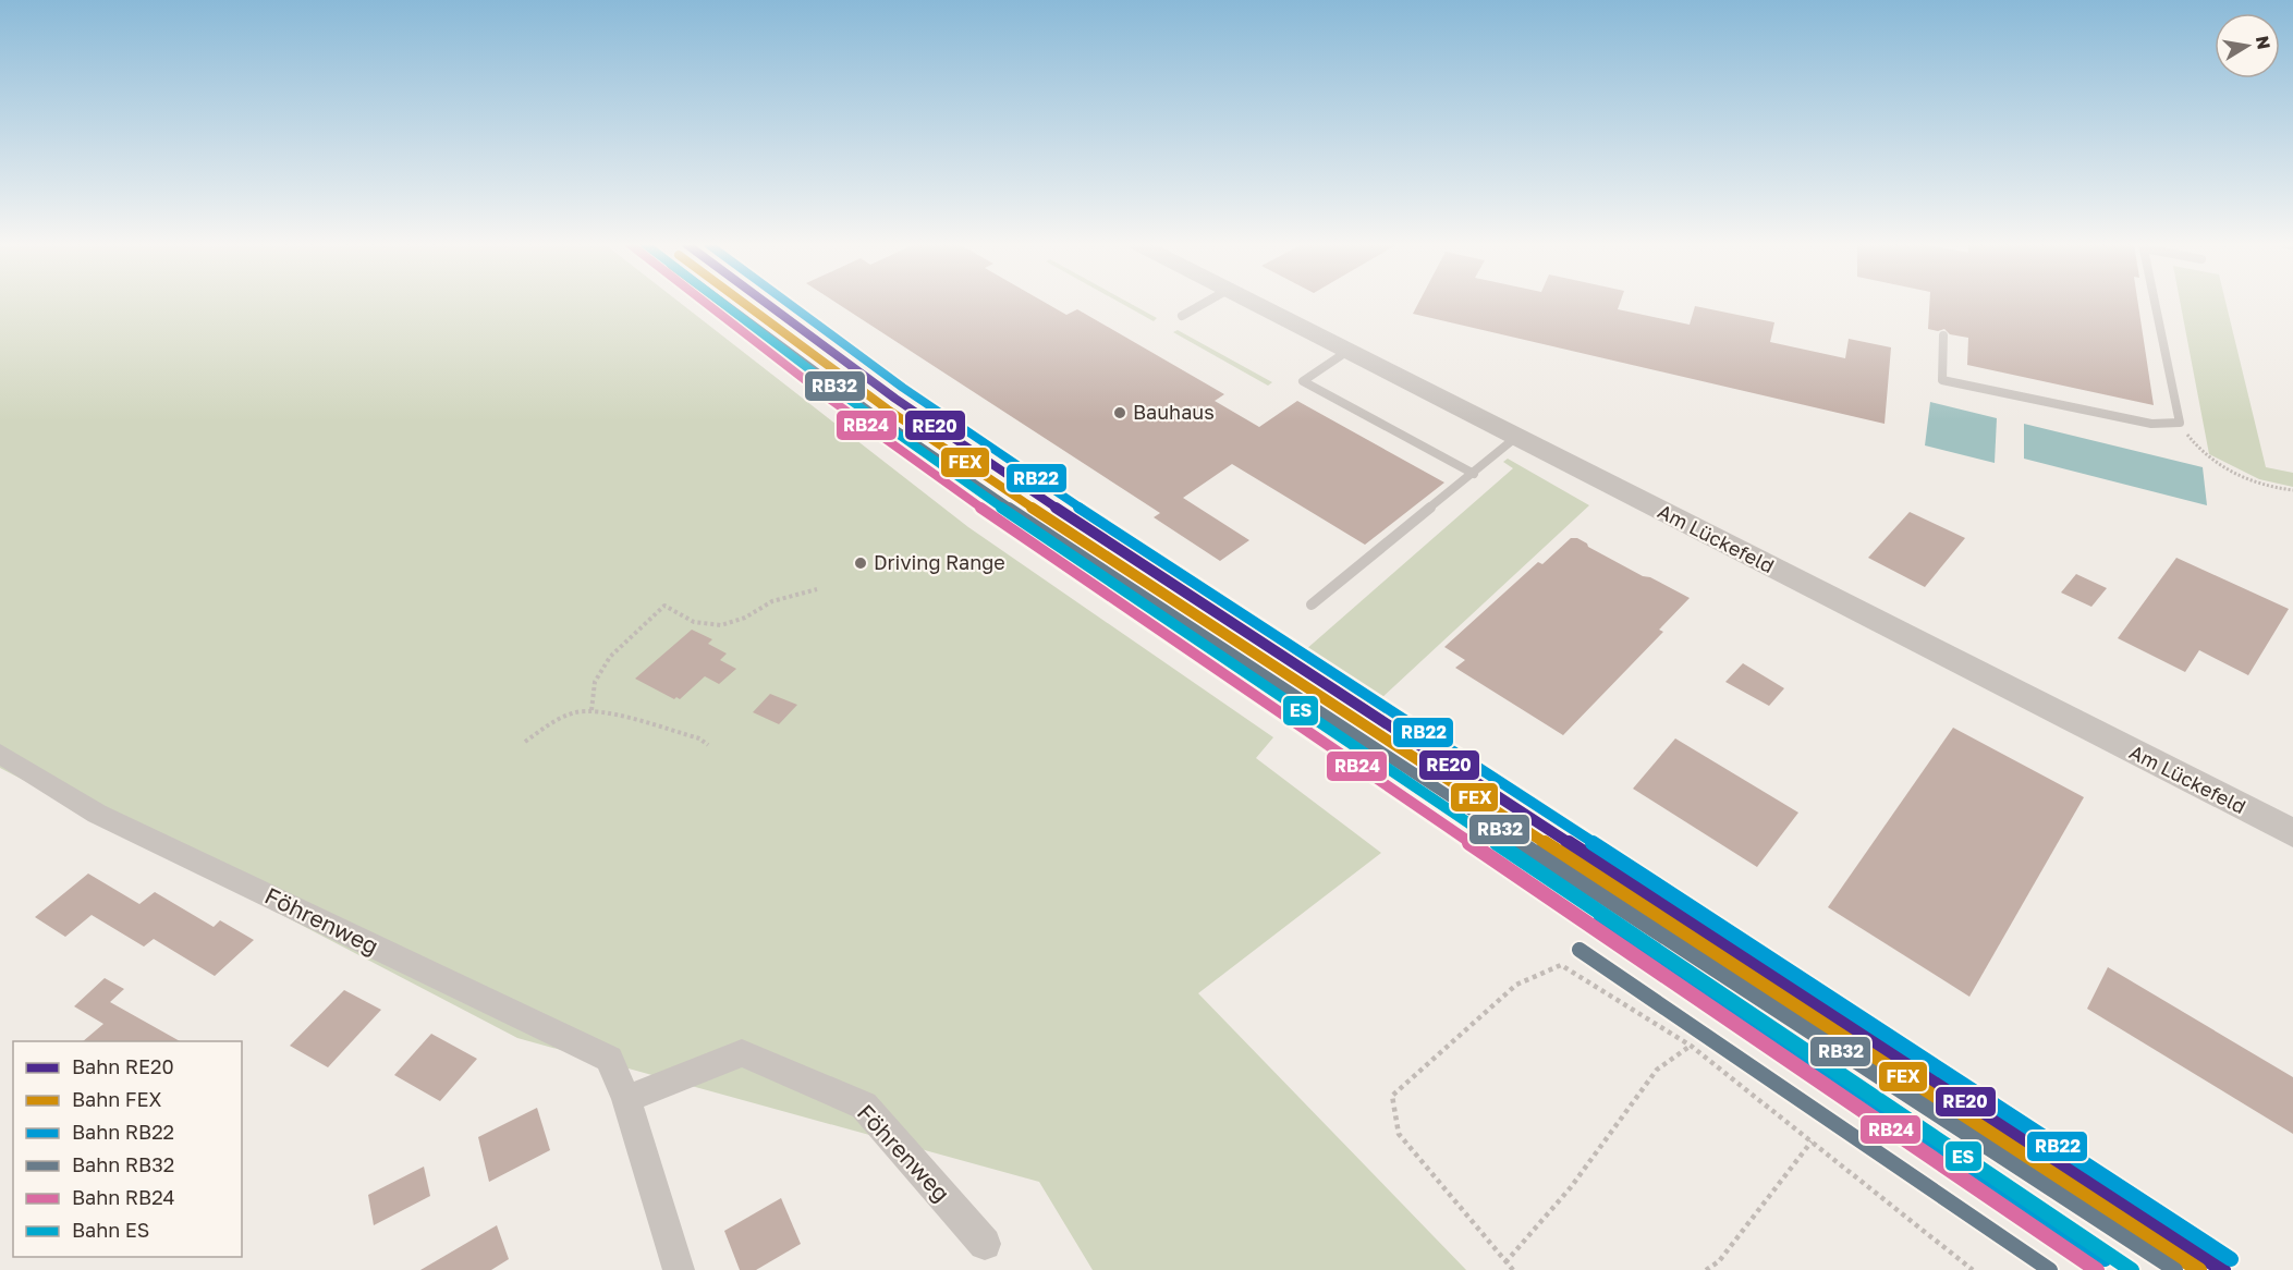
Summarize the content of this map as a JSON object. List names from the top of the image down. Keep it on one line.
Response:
{"streets":{"street":["Am Lückefeld","Föhrenweg"]},"places":["Bauhaus","Driving Range"],"lines":["rail line RE20","rail line FEX","rail line RB22","rail line RB32","rail line RB24","rail line ES"],"legend":["Bahn RE20","Bahn FEX","Bahn RB22","Bahn RB32","Bahn RB24","Bahn ES"],"north":"right"}
